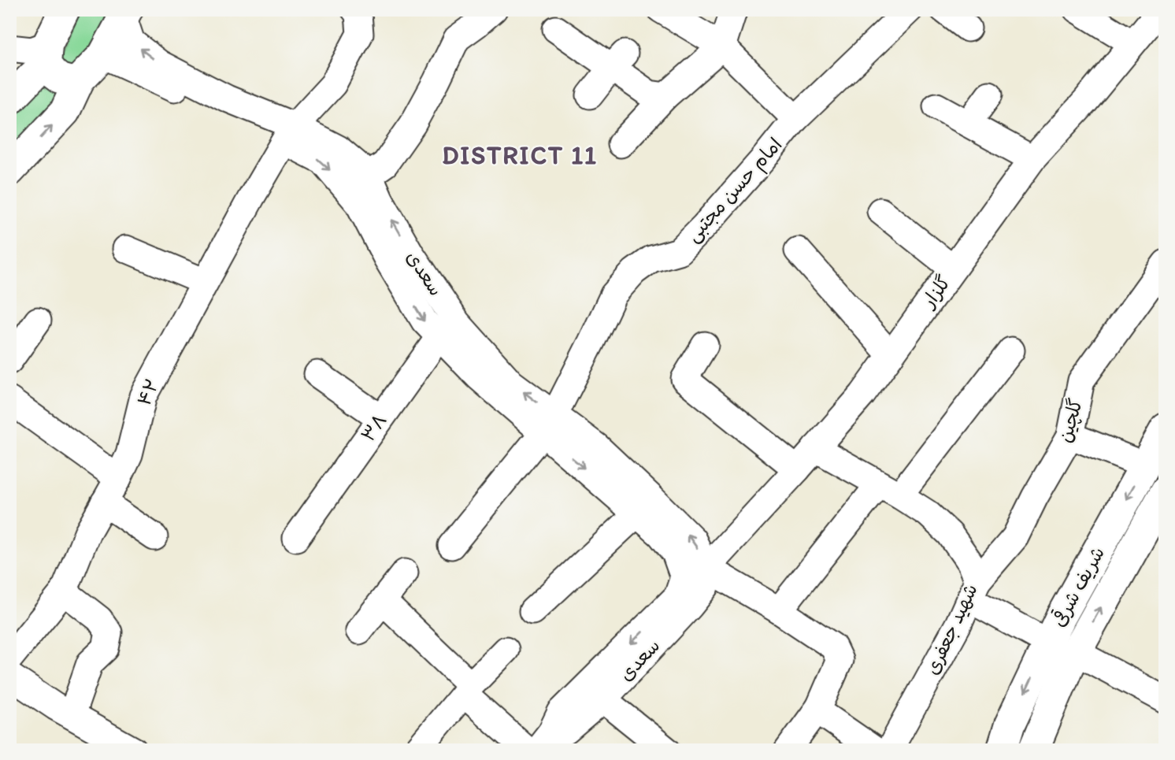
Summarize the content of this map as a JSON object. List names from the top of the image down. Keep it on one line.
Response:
{"streets":{"main road":["شریف شرقی"],"street":["امام حسن مجتبی","سعدی","گلزار","۴۲","گلچین","۳۸","شهید جعفری"]},"crossings":[["امام حسن مجتبی","سعدی"],["سعدی","گلزار"],["سعدی","۴۲"],["سعدی","۳۸"],["گلزار","شهید جعفری"],["گلچین","شهید جعفری"]],"districts":["DISTRICT 11"]}
